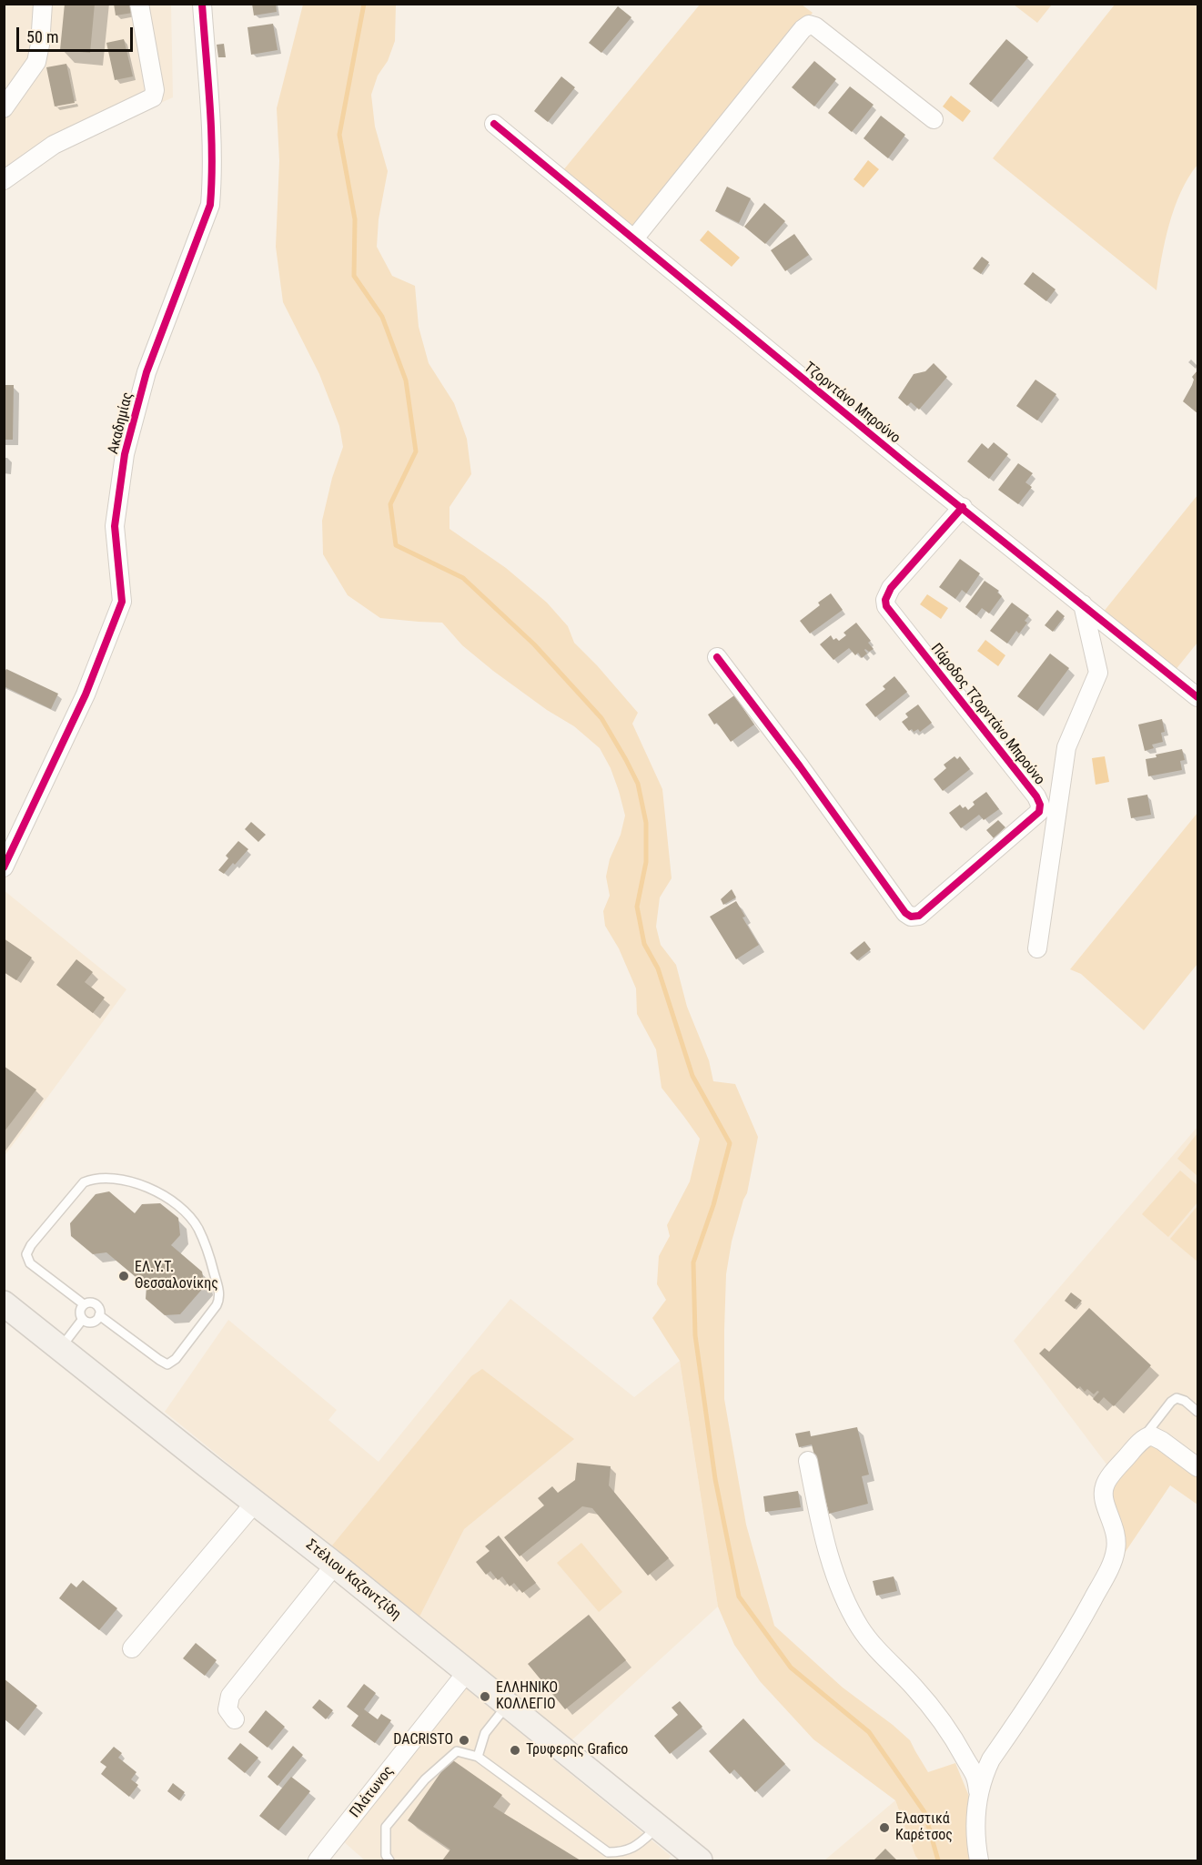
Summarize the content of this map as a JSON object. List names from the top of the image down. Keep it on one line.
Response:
{"streets":{"main road":["Στέλιου Καζαντζίδη"],"street":["Τζορντάνο Μπρούνο","Ακαδημίας","Πάροδος Τζορντάνο Μπρούνο","Πλάτωνος"]},"crossings":[["Τζορντάνο Μπρούνο","Πάροδος Τζορντάνο Μπρούνο"],["Στέλιου Καζαντζίδη","Πλάτωνος"]],"places":["ΕΛ.Υ.Τ. Θεσσαλονίκης","ΕΛΛΗΝΙΚΟ ΚΟΛΛΕΓΙΟ","DACRISTO","Τρυφερης Grafico","Ελαστικά Καρέτσος"],"scale_bar":"50 m"}
